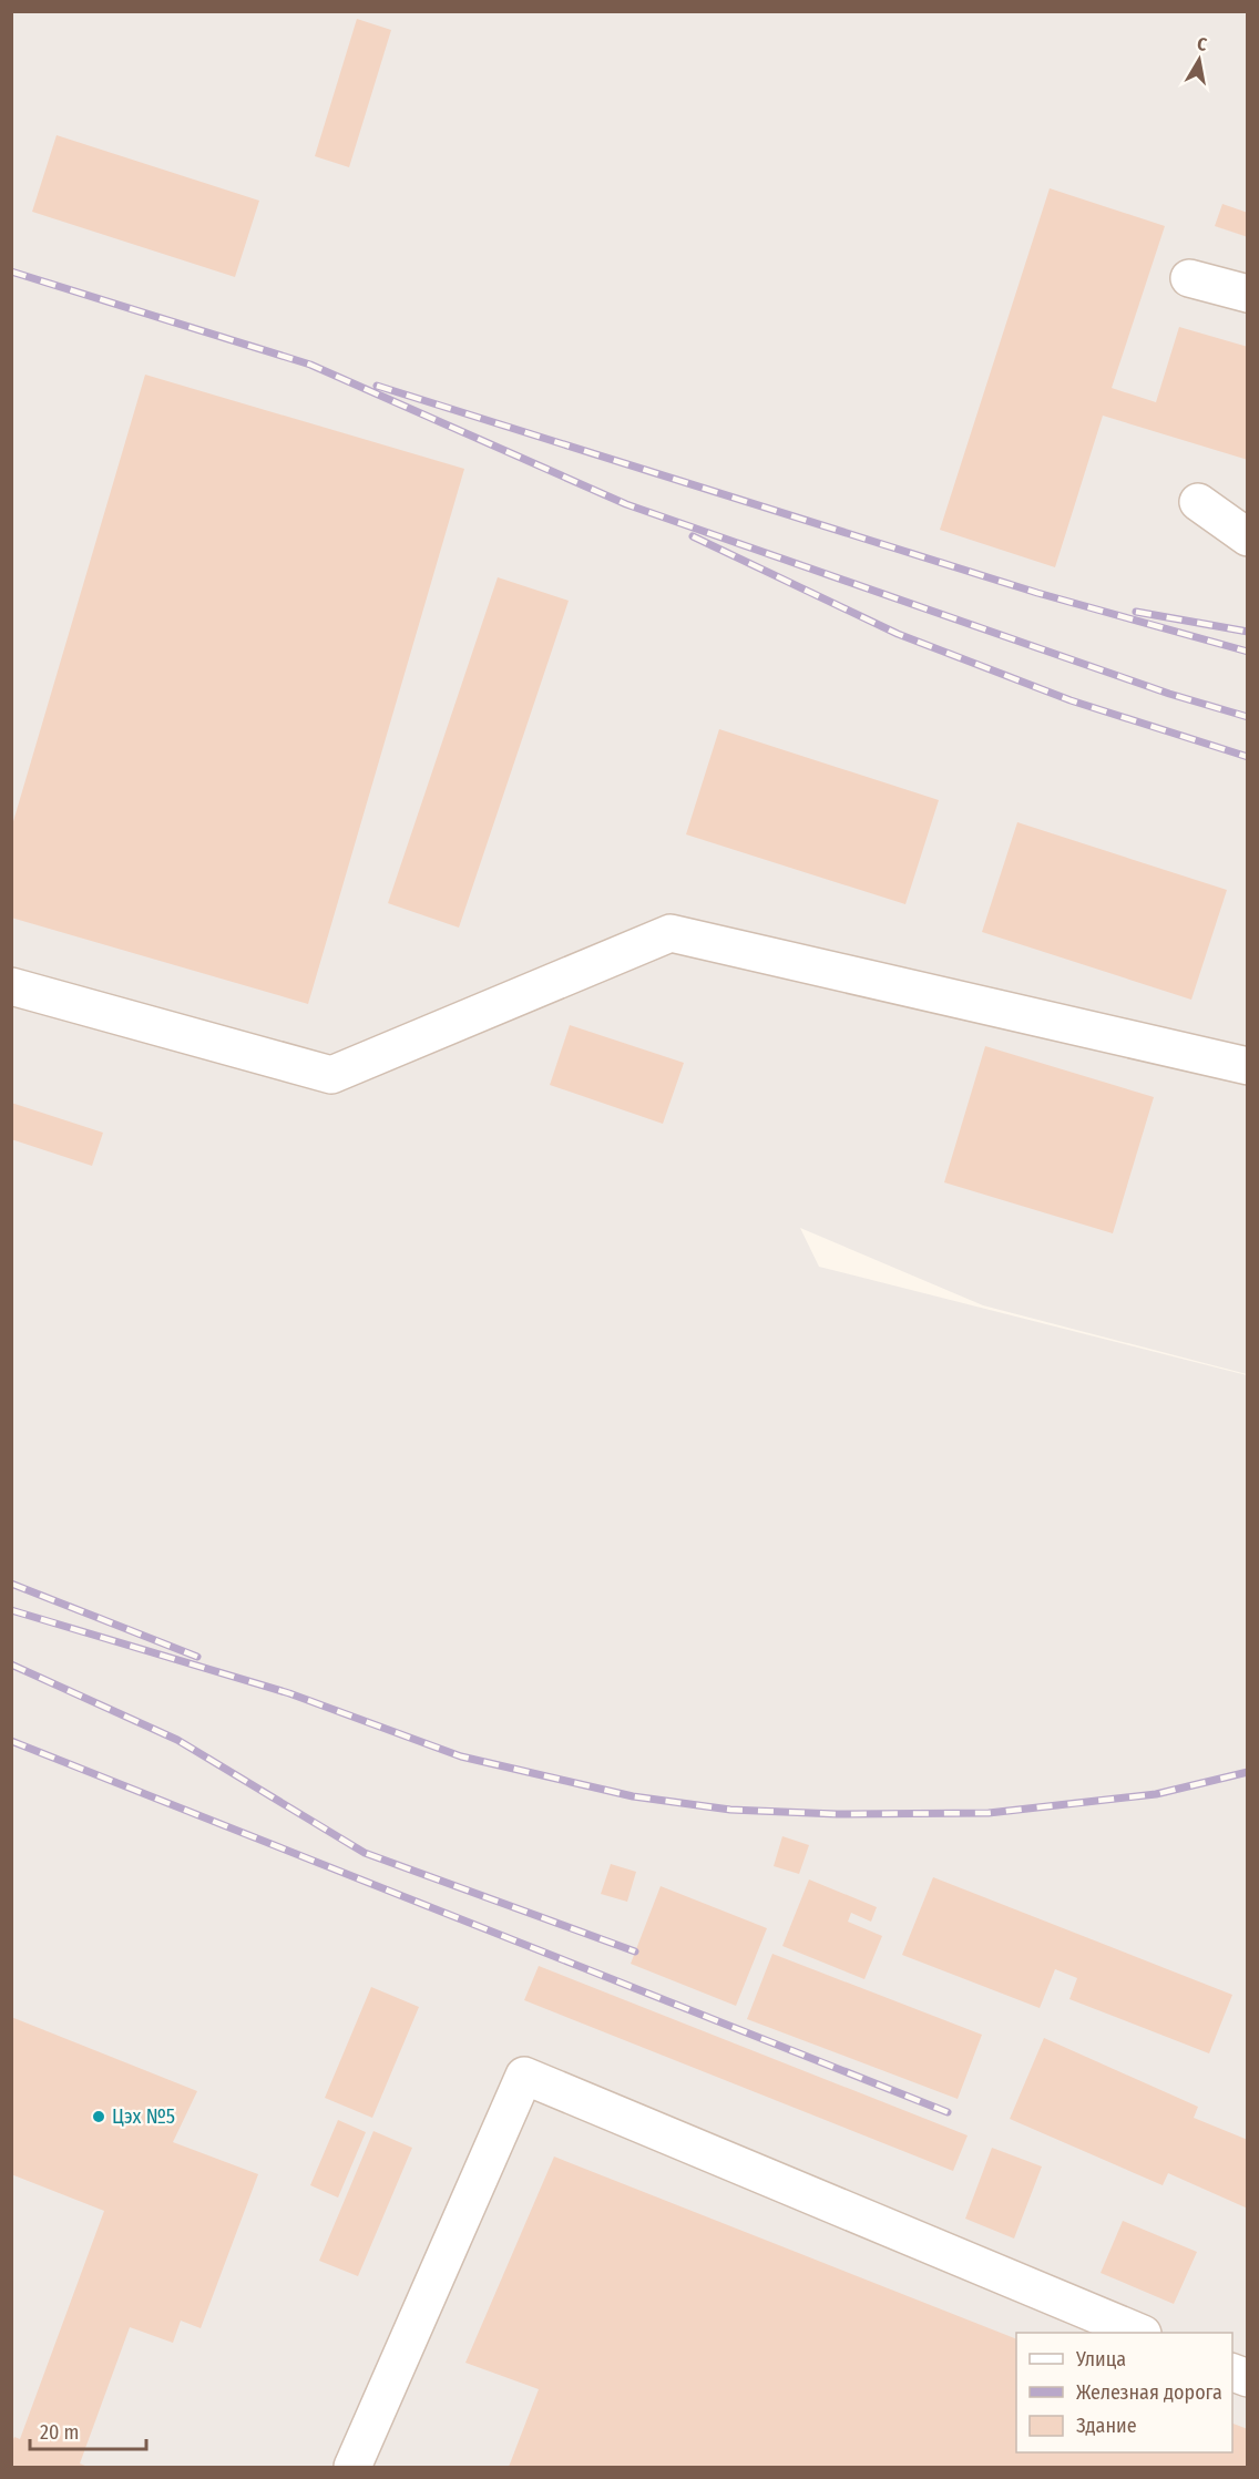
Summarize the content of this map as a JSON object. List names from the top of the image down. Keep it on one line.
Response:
{"places":["Цэх №5"],"legend":["Улица","Железная дорога","Здание"],"scale_bar":"20 m","north":"top"}
